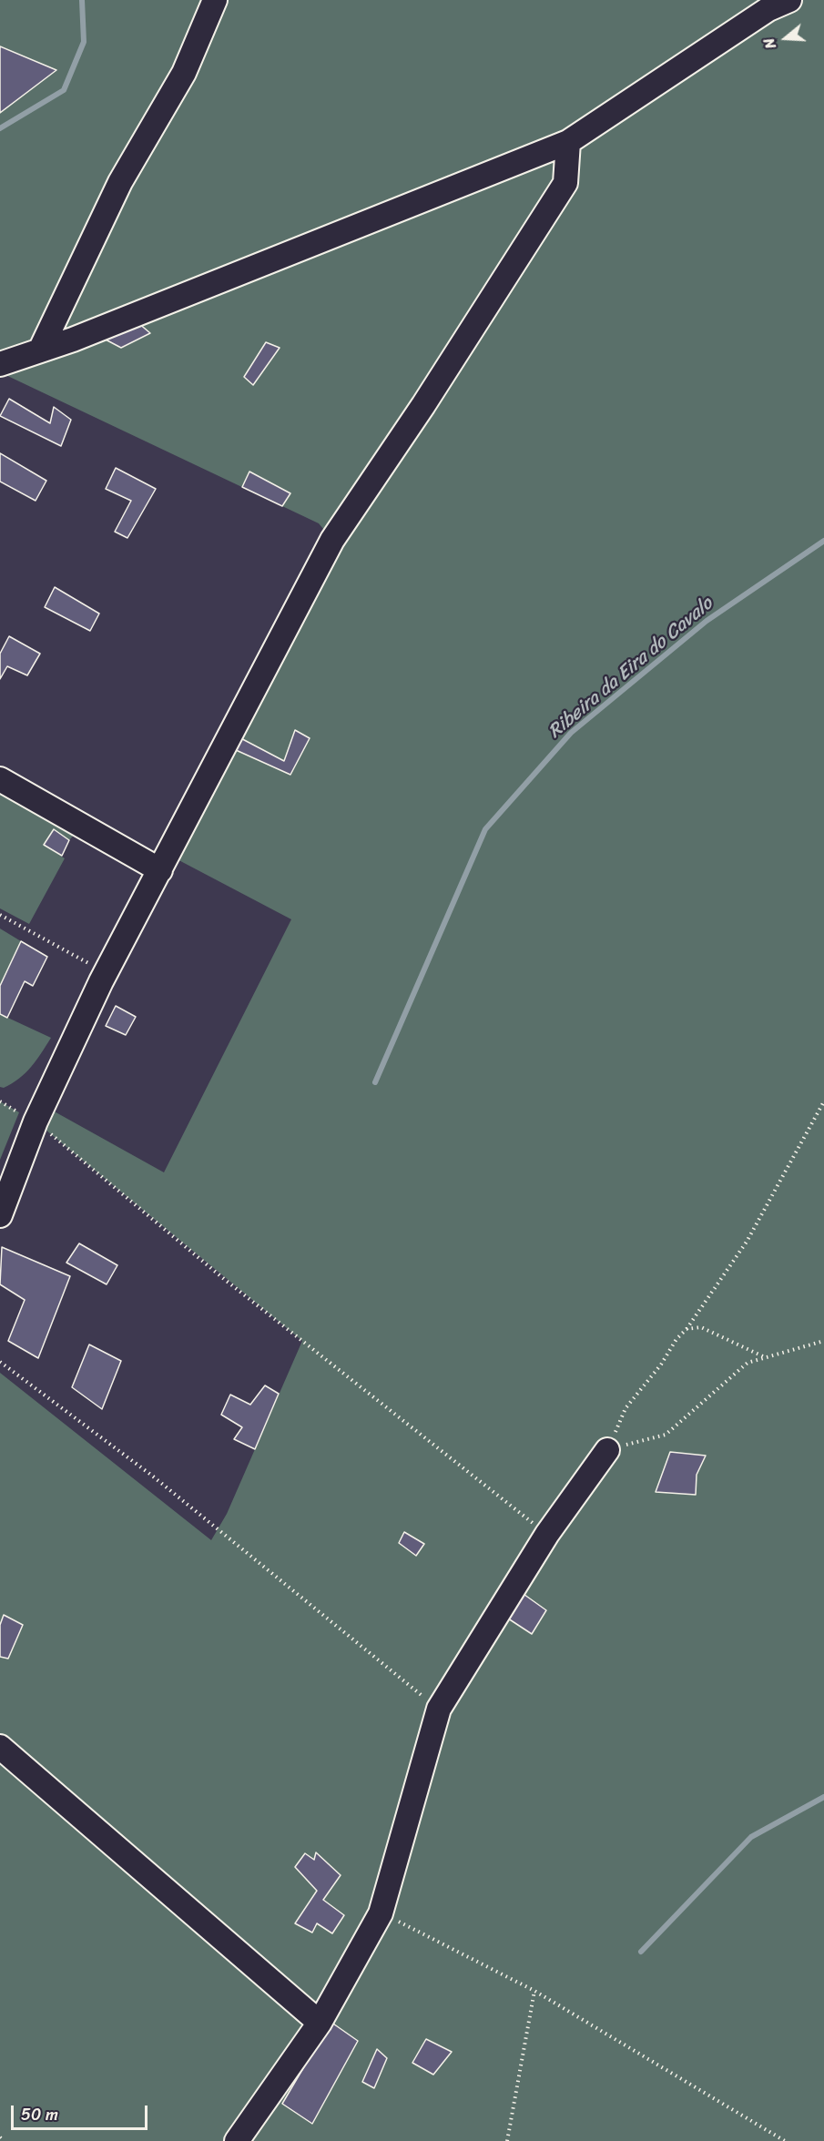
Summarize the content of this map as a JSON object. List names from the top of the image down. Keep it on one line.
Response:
{"water":["Ribeira da Eira do Cavalo"],"scale_bar":"50 m","north":"left"}
